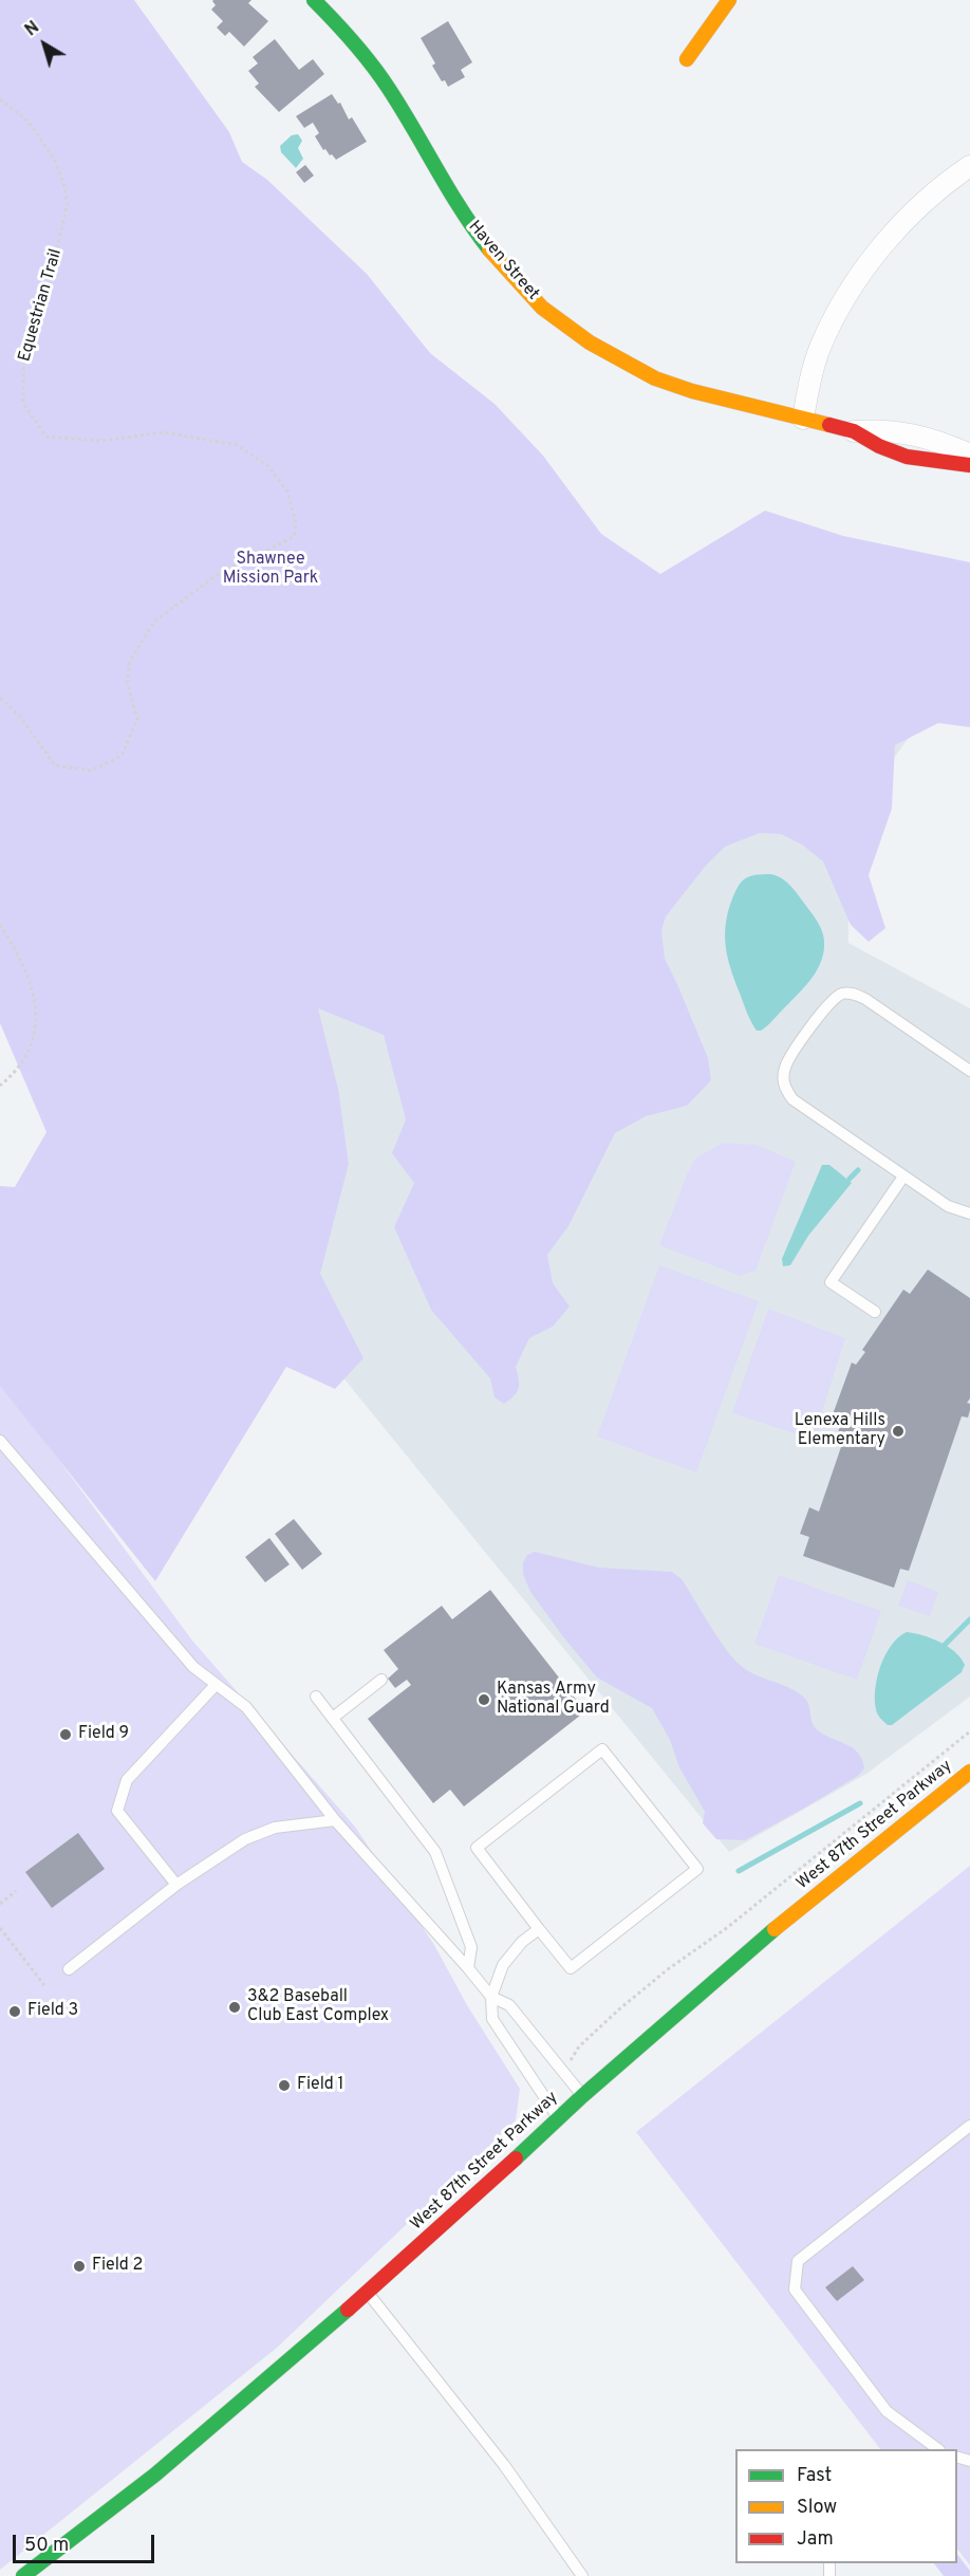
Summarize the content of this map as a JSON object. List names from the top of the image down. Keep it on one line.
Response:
{"streets":{"main road":["Haven Street","West 87th Street Parkway"],"path":["Equestrian Trail"]},"parks":["Shawnee Mission Park"],"places":["Lenexa Hills Elementary","Kansas Army National Guard","Field 9","3&2 Baseball Club East Complex","Field 3","Field 1","Field 2"],"legend":["Fast","Slow","Jam"],"scale_bar":"50 m","north":"top left"}
